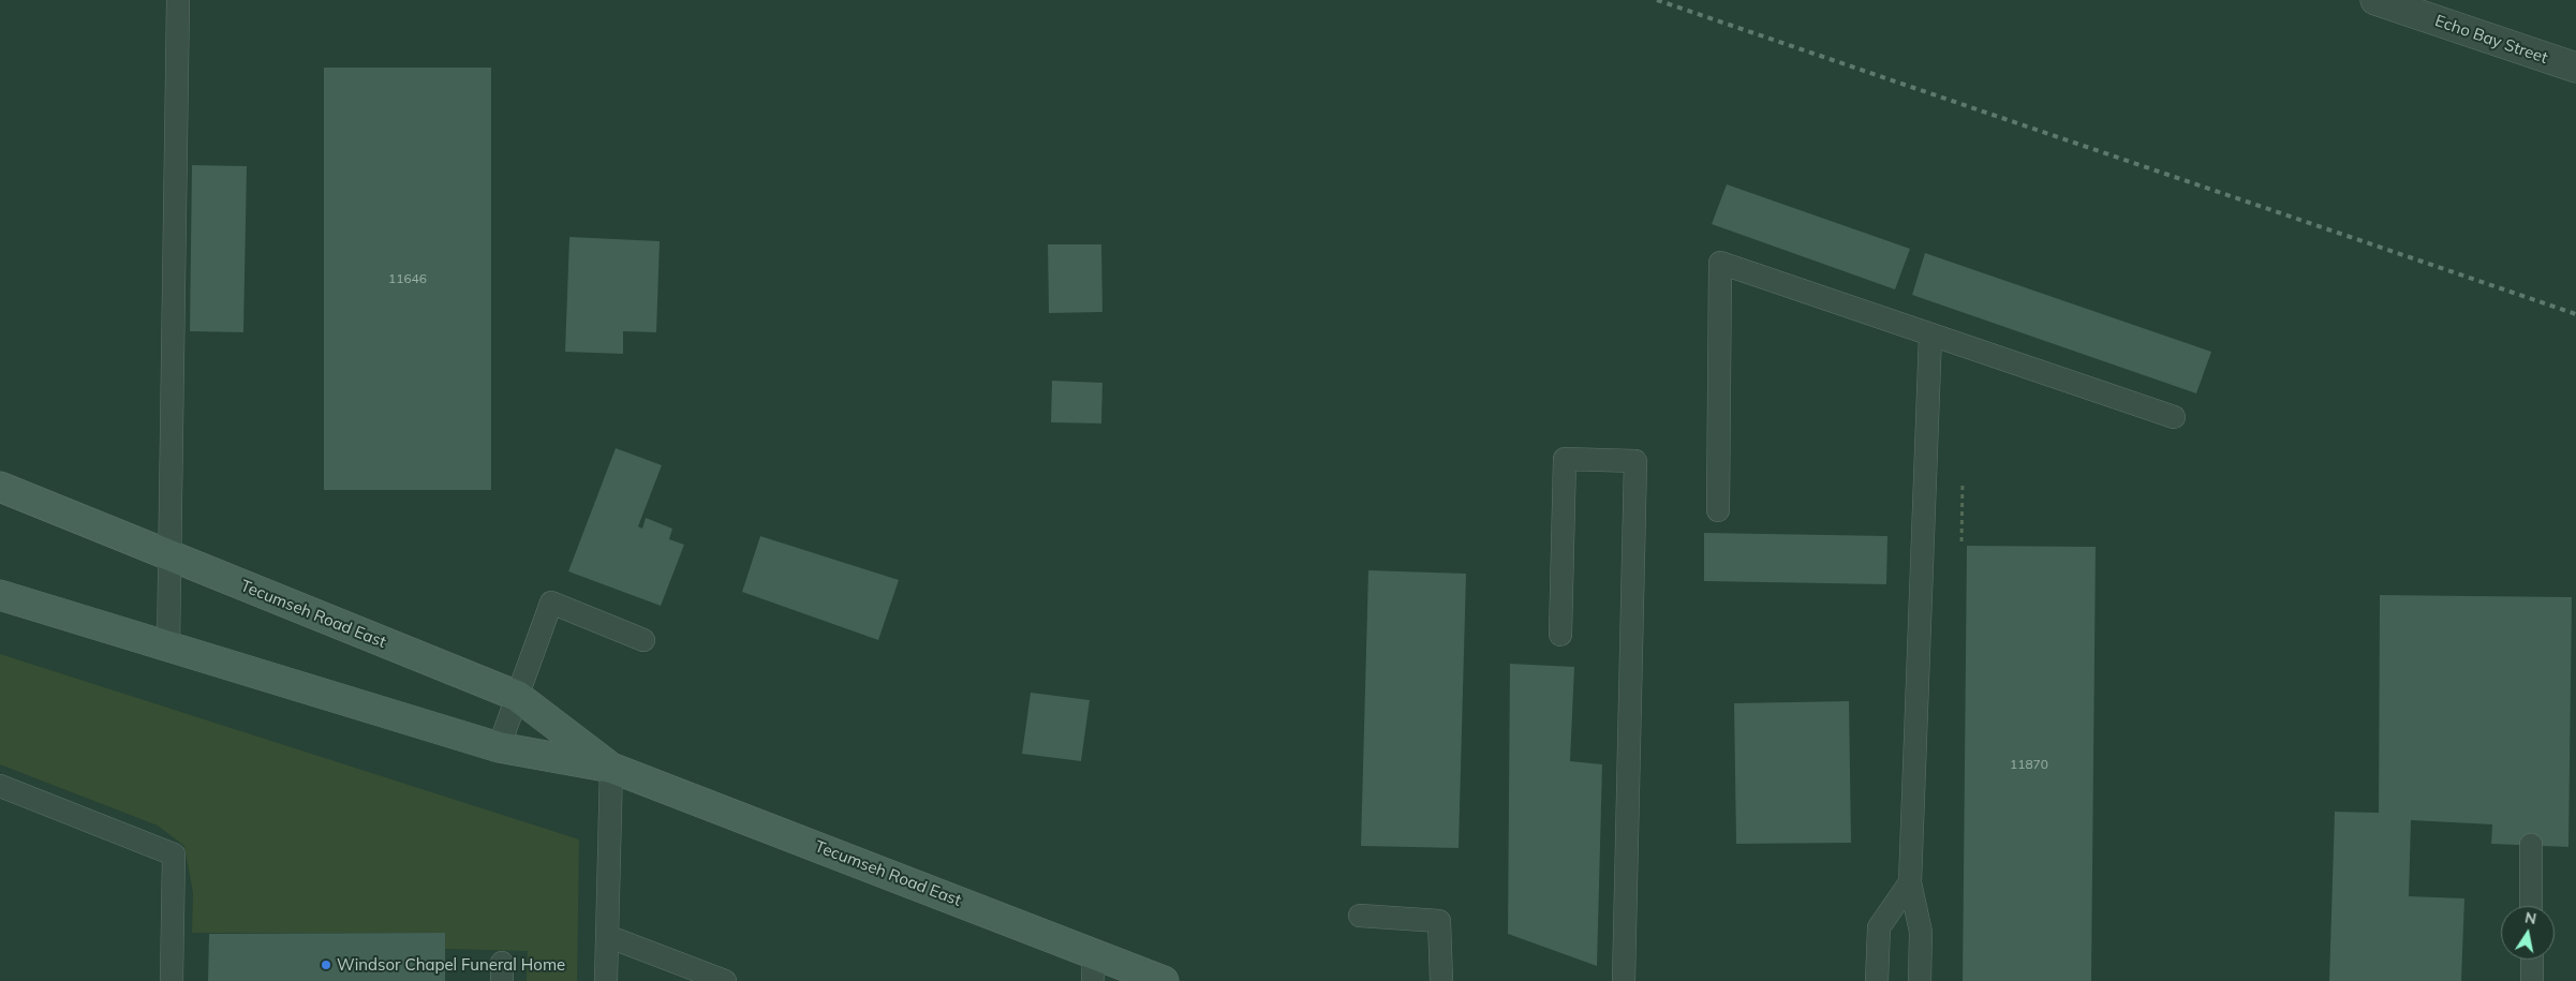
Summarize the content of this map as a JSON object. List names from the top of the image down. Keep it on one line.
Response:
{"streets":{"main road":["Tecumseh Road East"],"street":["Echo Bay Street"]},"places":["Windsor Chapel Funeral Home"],"house_numbers":["11646","11870"],"north":"top"}
